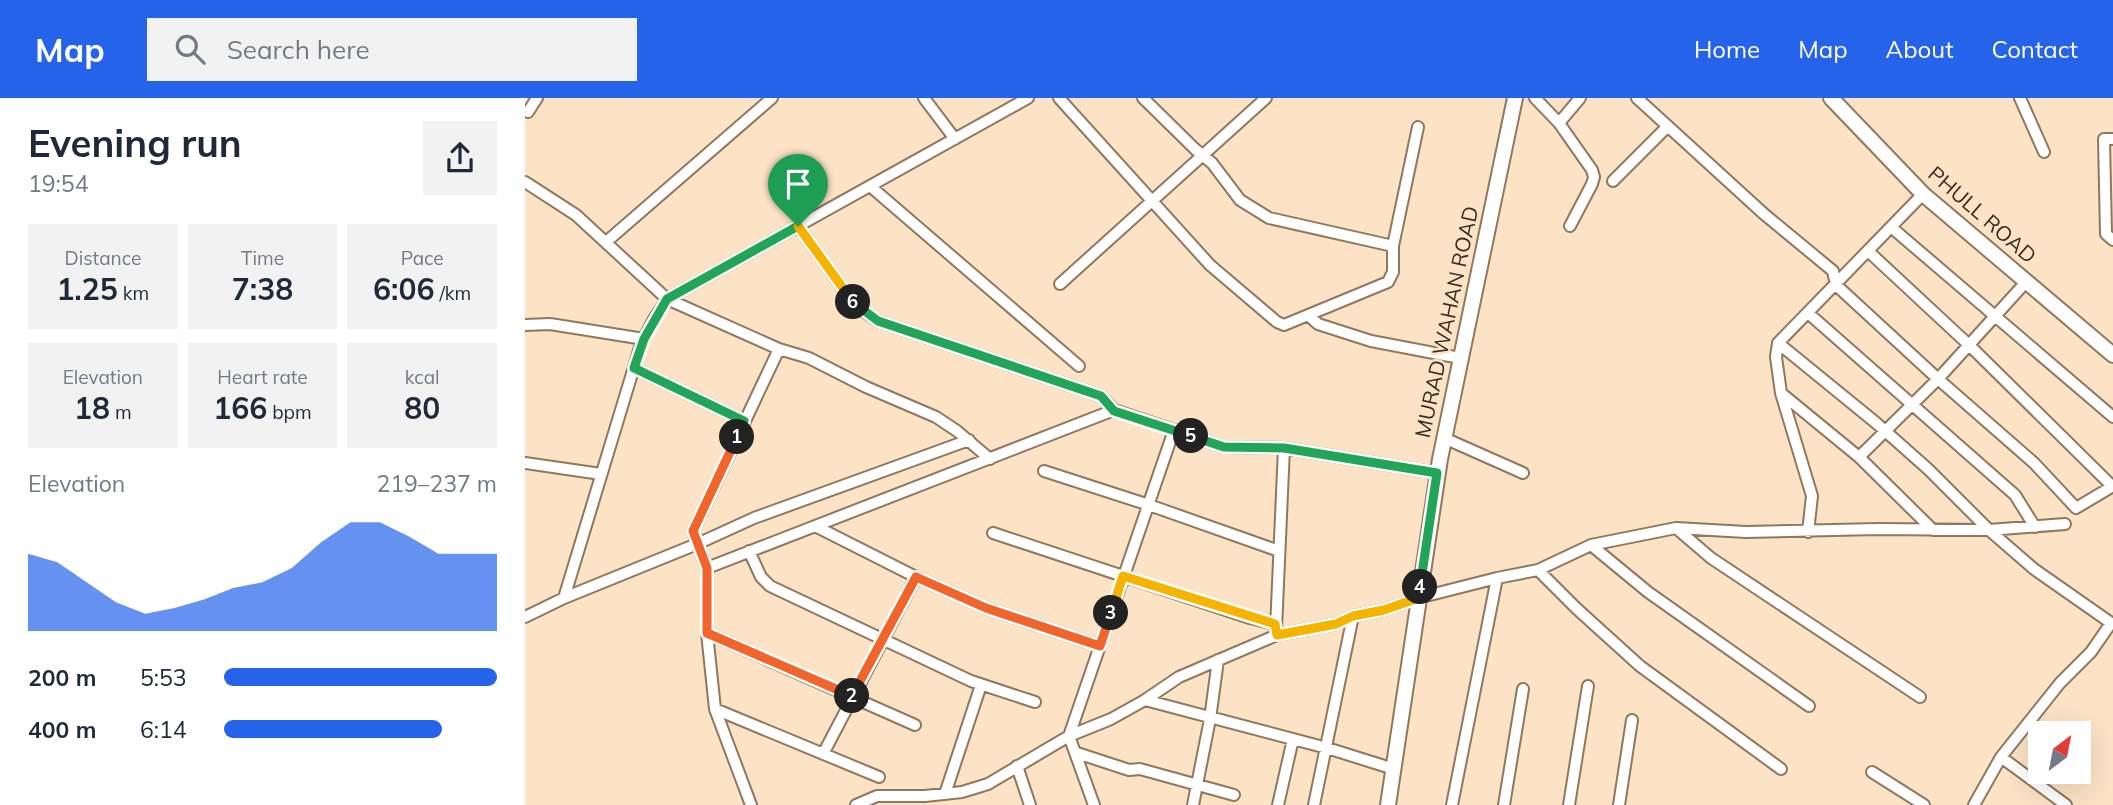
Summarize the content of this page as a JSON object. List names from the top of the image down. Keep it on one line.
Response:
{"streets":{"street":["PHULL ROAD","MURAD WAHAN ROAD"]},"north":"top right","page":{"header":"Map","search":"Search here","nav":["Home","Map","About","Contact"],"heading":["Evening run","19:54"],"stats":[["Distance","1.25 km"],["Time","7:38"],["Pace","6:06 /km"],["Elevation","18 m"],["Heart rate","166 bpm"],["kcal","80"]],"pins":["6","5","1","4","3","2"],"chart":["Elevation","219–237 m"],"list":[{"name":"200 m","note":"5:53"},{"name":"400 m","note":"6:14"}]}}
